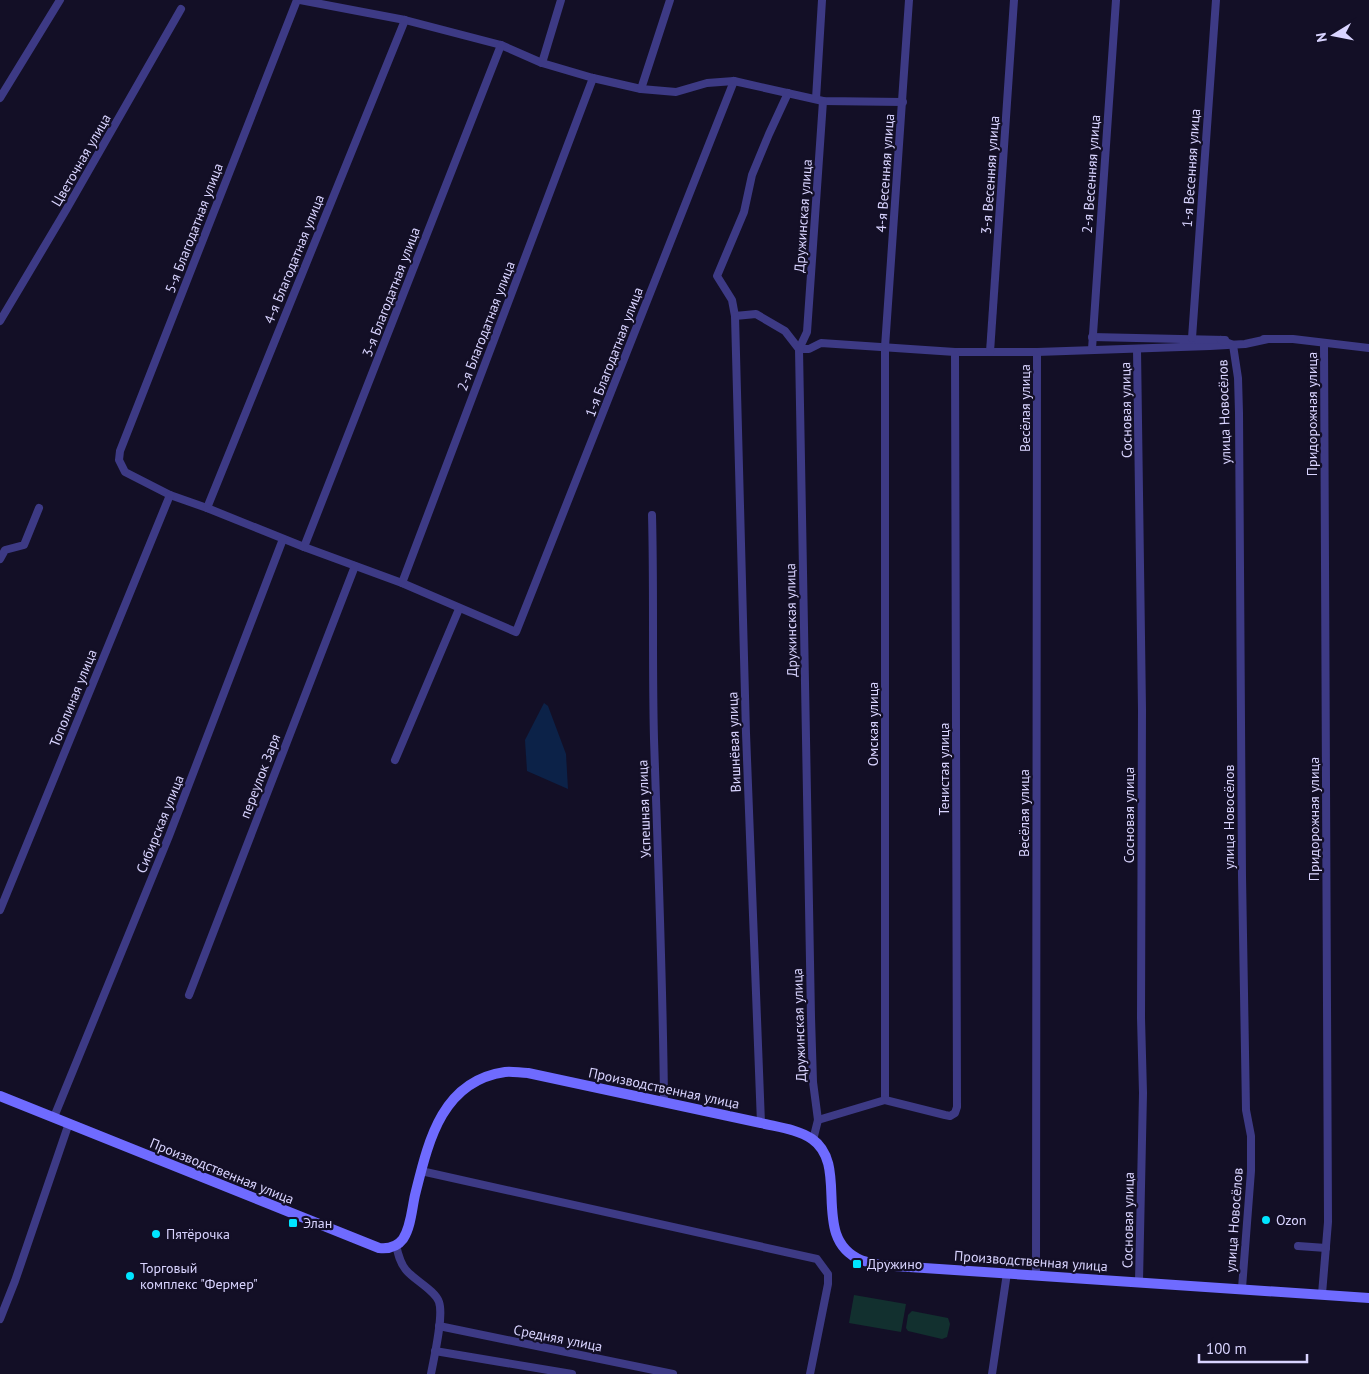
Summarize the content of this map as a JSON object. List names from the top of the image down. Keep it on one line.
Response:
{"streets":{"street":["Цветочная улица","1-я Весенняя улица","4-я Весенняя улица","2-я Весенняя улица","3-я Весенняя улица","Дружинская улица","5-я Благодатная улица","4-я Благодатная улица","3-я Благодатная улица","2-я Благодатная улица","1-я Благодатная улица","Весёлая улица","Сосновая улица","улица Новосёлов","Придорожная улица","Тополиная улица","Омская улица","Вишнёвая улица","Тенистая улица","переулок Заря","Успешная улица","Сибирская улица","Производственная улица","Средняя улица"]},"crossings":[["4-я Весенняя улица","Омская улица"],["Дружинская улица","Производственная улица"],["5-я Благодатная улица","Тополиная улица"],["Весёлая улица","Производственная улица"],["Сосновая улица","Производственная улица"],["улица Новосёлов","Производственная улица"],["Придорожная улица","Производственная улица"],["Омская улица","Тенистая улица"],["Вишнёвая улица","Производственная улица"],["Успешная улица","Производственная улица"],["Сибирская улица","Производственная улица"]],"places":{"other":["Ozon","Пятёрочка","Торговый комплекс \"Фермер\""],"transit":["Элан","Дружино"]},"scale_bar":"100 m","north":"left"}
